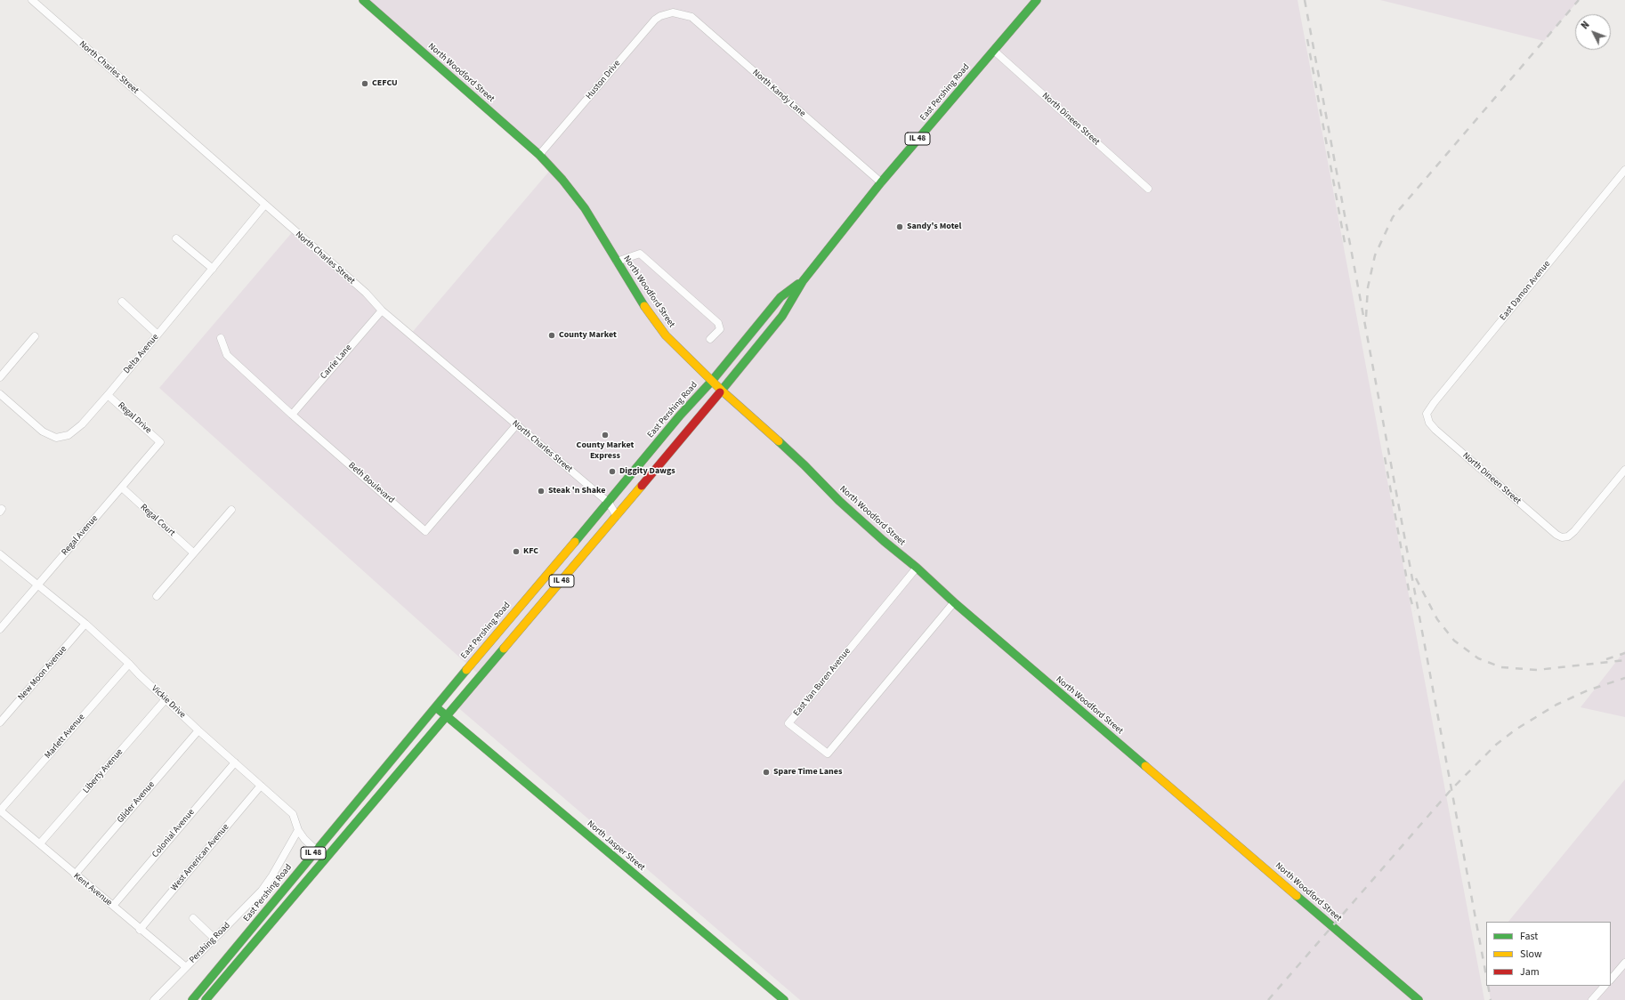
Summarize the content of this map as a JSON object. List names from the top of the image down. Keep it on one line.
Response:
{"streets":{"main road":["North Woodford Street","East Pershing Road","IL 48","North Jasper Street"],"street":["North Charles Street","Huston Drive","North Kandy Lane","North Dineen Street","East Damon Avenue","Delta Avenue","Carrie Lane","Regal Drive","Beth Boulevard","Regal Court","Regal Avenue","New Moon Avenue","East Van Buren Avenue","Vickie Drive","Marlett Avenue","Liberty Avenue","Glider Avenue","Colonial Avenue","West American Avenue","Kent Avenue","Pershing Road"]},"crossings":[["North Charles Street","East Pershing Road"],["North Charles Street","Delta Avenue"],["North Charles Street","Carrie Lane"],["North Charles Street","Beth Boulevard"],["North Woodford Street","Huston Drive"],["North Woodford Street","East Pershing Road"],["North Woodford Street","East Van Buren Avenue"],["Huston Drive","North Kandy Lane"],["East Pershing Road","North Kandy Lane"],["East Pershing Road","North Dineen Street"],["East Pershing Road","Vickie Drive"],["East Pershing Road","North Jasper Street"],["North Dineen Street","East Damon Avenue"],["Delta Avenue","Regal Drive"],["Carrie Lane","Beth Boulevard"],["Regal Drive","Regal Avenue"],["Regal Court","Regal Avenue"],["Regal Avenue","Vickie Drive"],["New Moon Avenue","Vickie Drive"],["Vickie Drive","Marlett Avenue"],["Vickie Drive","Liberty Avenue"],["Vickie Drive","Glider Avenue"],["Vickie Drive","Colonial Avenue"],["Vickie Drive","West American Avenue"],["Vickie Drive","Pershing Road"],["Marlett Avenue","Kent Avenue"],["Liberty Avenue","Kent Avenue"],["Glider Avenue","Kent Avenue"],["Colonial Avenue","Kent Avenue"],["West American Avenue","Kent Avenue"],["Kent Avenue","Pershing Road"]],"places":["CEFCU","Sandy's Motel","County Market","County Market Express","Diggity Dawgs","Steak 'n Shake","KFC","Spare Time Lanes"],"legend":["Fast","Slow","Jam"],"north":"top left"}
